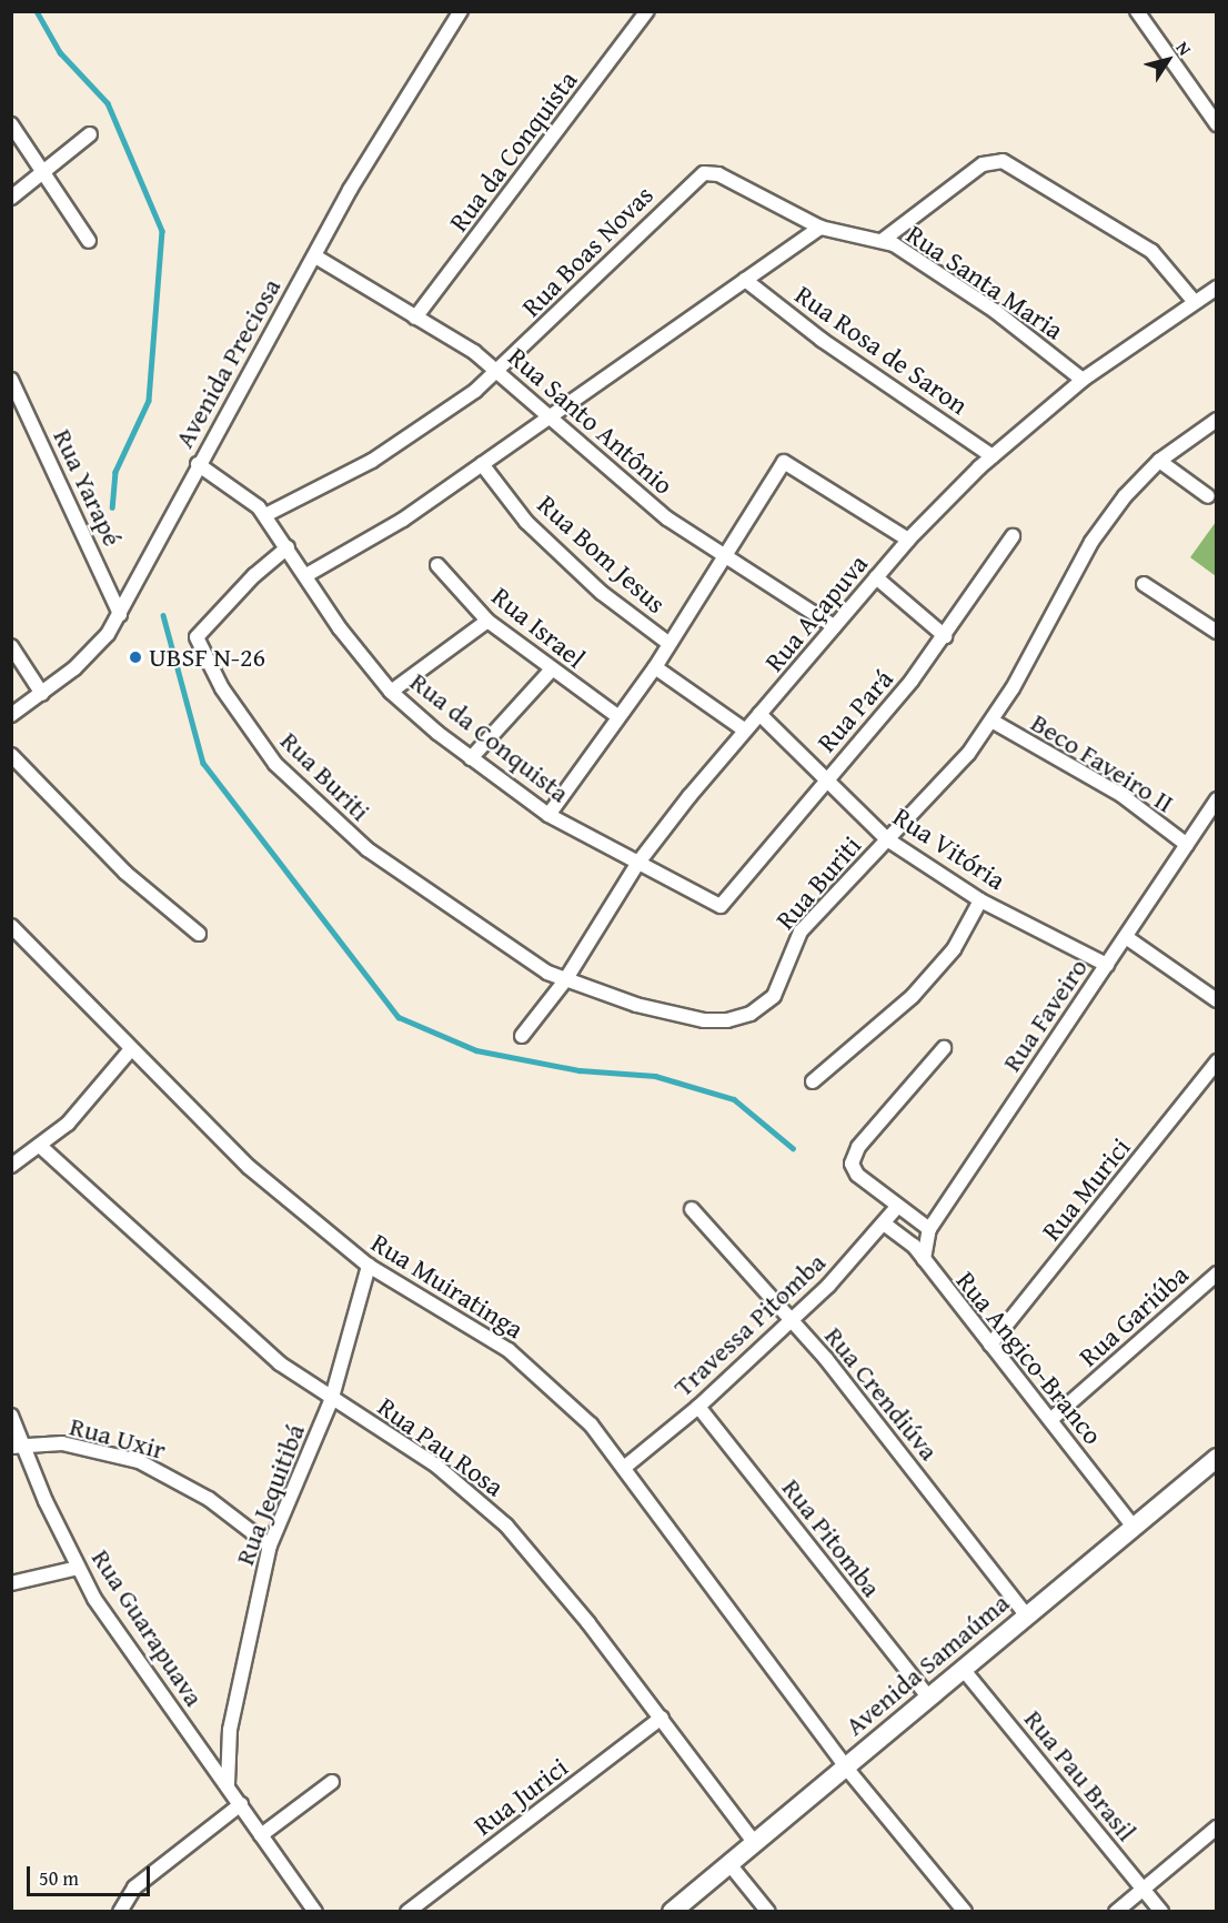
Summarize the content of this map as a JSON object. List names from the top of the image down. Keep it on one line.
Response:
{"streets":{"street":["Rua da Conquista","Rua Boas Novas","Rua Santa Maria","Rua Rosa de Saron","Avenida Preciosa","Rua Santo Antônio","Rua Yarapé","Rua Bom Jesus","Rua Açapuva","Rua Israel","Rua Pará","Beco Faveiro II","Rua Buriti","Rua Vitória","Rua Faveiro","Rua Murici","Rua Muiratinga","Rua Gariúba","Travessa Pitomba","Rua Angico-Branco","Rua Crendiúva","Rua Uxir","Rua Pau Rosa","Rua Jequitibá","Rua Pitomba","Rua Guarapuava","Avenida Samaúma","Rua Pau Brasil","Rua Jurici"]},"crossings":[["Rua da Conquista","Rua Boas Novas"],["Rua da Conquista","Avenida Preciosa"],["Rua da Conquista","Rua Santo Antônio"],["Rua da Conquista","Rua Açapuva"],["Rua da Conquista","Rua Pará"],["Rua da Conquista","Rua Buriti"],["Rua Boas Novas","Rua Santa Maria"],["Rua Boas Novas","Rua Santo Antônio"],["Rua Santa Maria","Rua Açapuva"],["Rua Rosa de Saron","Rua Açapuva"],["Avenida Preciosa","Rua Santo Antônio"],["Avenida Preciosa","Rua Yarapé"],["Rua Santo Antônio","Rua Açapuva"],["Rua Açapuva","Rua Buriti"],["Rua Açapuva","Rua Vitória"],["Rua Pará","Rua Vitória"],["Beco Faveiro II","Rua Buriti"],["Beco Faveiro II","Rua Faveiro"],["Rua Buriti","Rua Vitória"],["Rua Vitória","Rua Faveiro"],["Rua Faveiro","Rua Angico-Branco"],["Rua Murici","Rua Angico-Branco"],["Rua Muiratinga","Travessa Pitomba"],["Rua Muiratinga","Rua Jequitibá"],["Rua Muiratinga","Avenida Samaúma"],["Rua Gariúba","Rua Angico-Branco"],["Travessa Pitomba","Rua Angico-Branco"],["Travessa Pitomba","Rua Crendiúva"],["Travessa Pitomba","Rua Pitomba"],["Rua Angico-Branco","Avenida Samaúma"],["Rua Crendiúva","Avenida Samaúma"],["Rua Uxir","Rua Jequitibá"],["Rua Uxir","Rua Guarapuava"],["Rua Pau Rosa","Rua Jequitibá"],["Rua Pau Rosa","Avenida Samaúma"],["Rua Pau Rosa","Rua Jurici"],["Rua Jequitibá","Rua Guarapuava"],["Rua Pitomba","Avenida Samaúma"],["Avenida Samaúma","Rua Pau Brasil"]],"places":["UBSF N-26"],"scale_bar":"50 m","north":"top right"}
